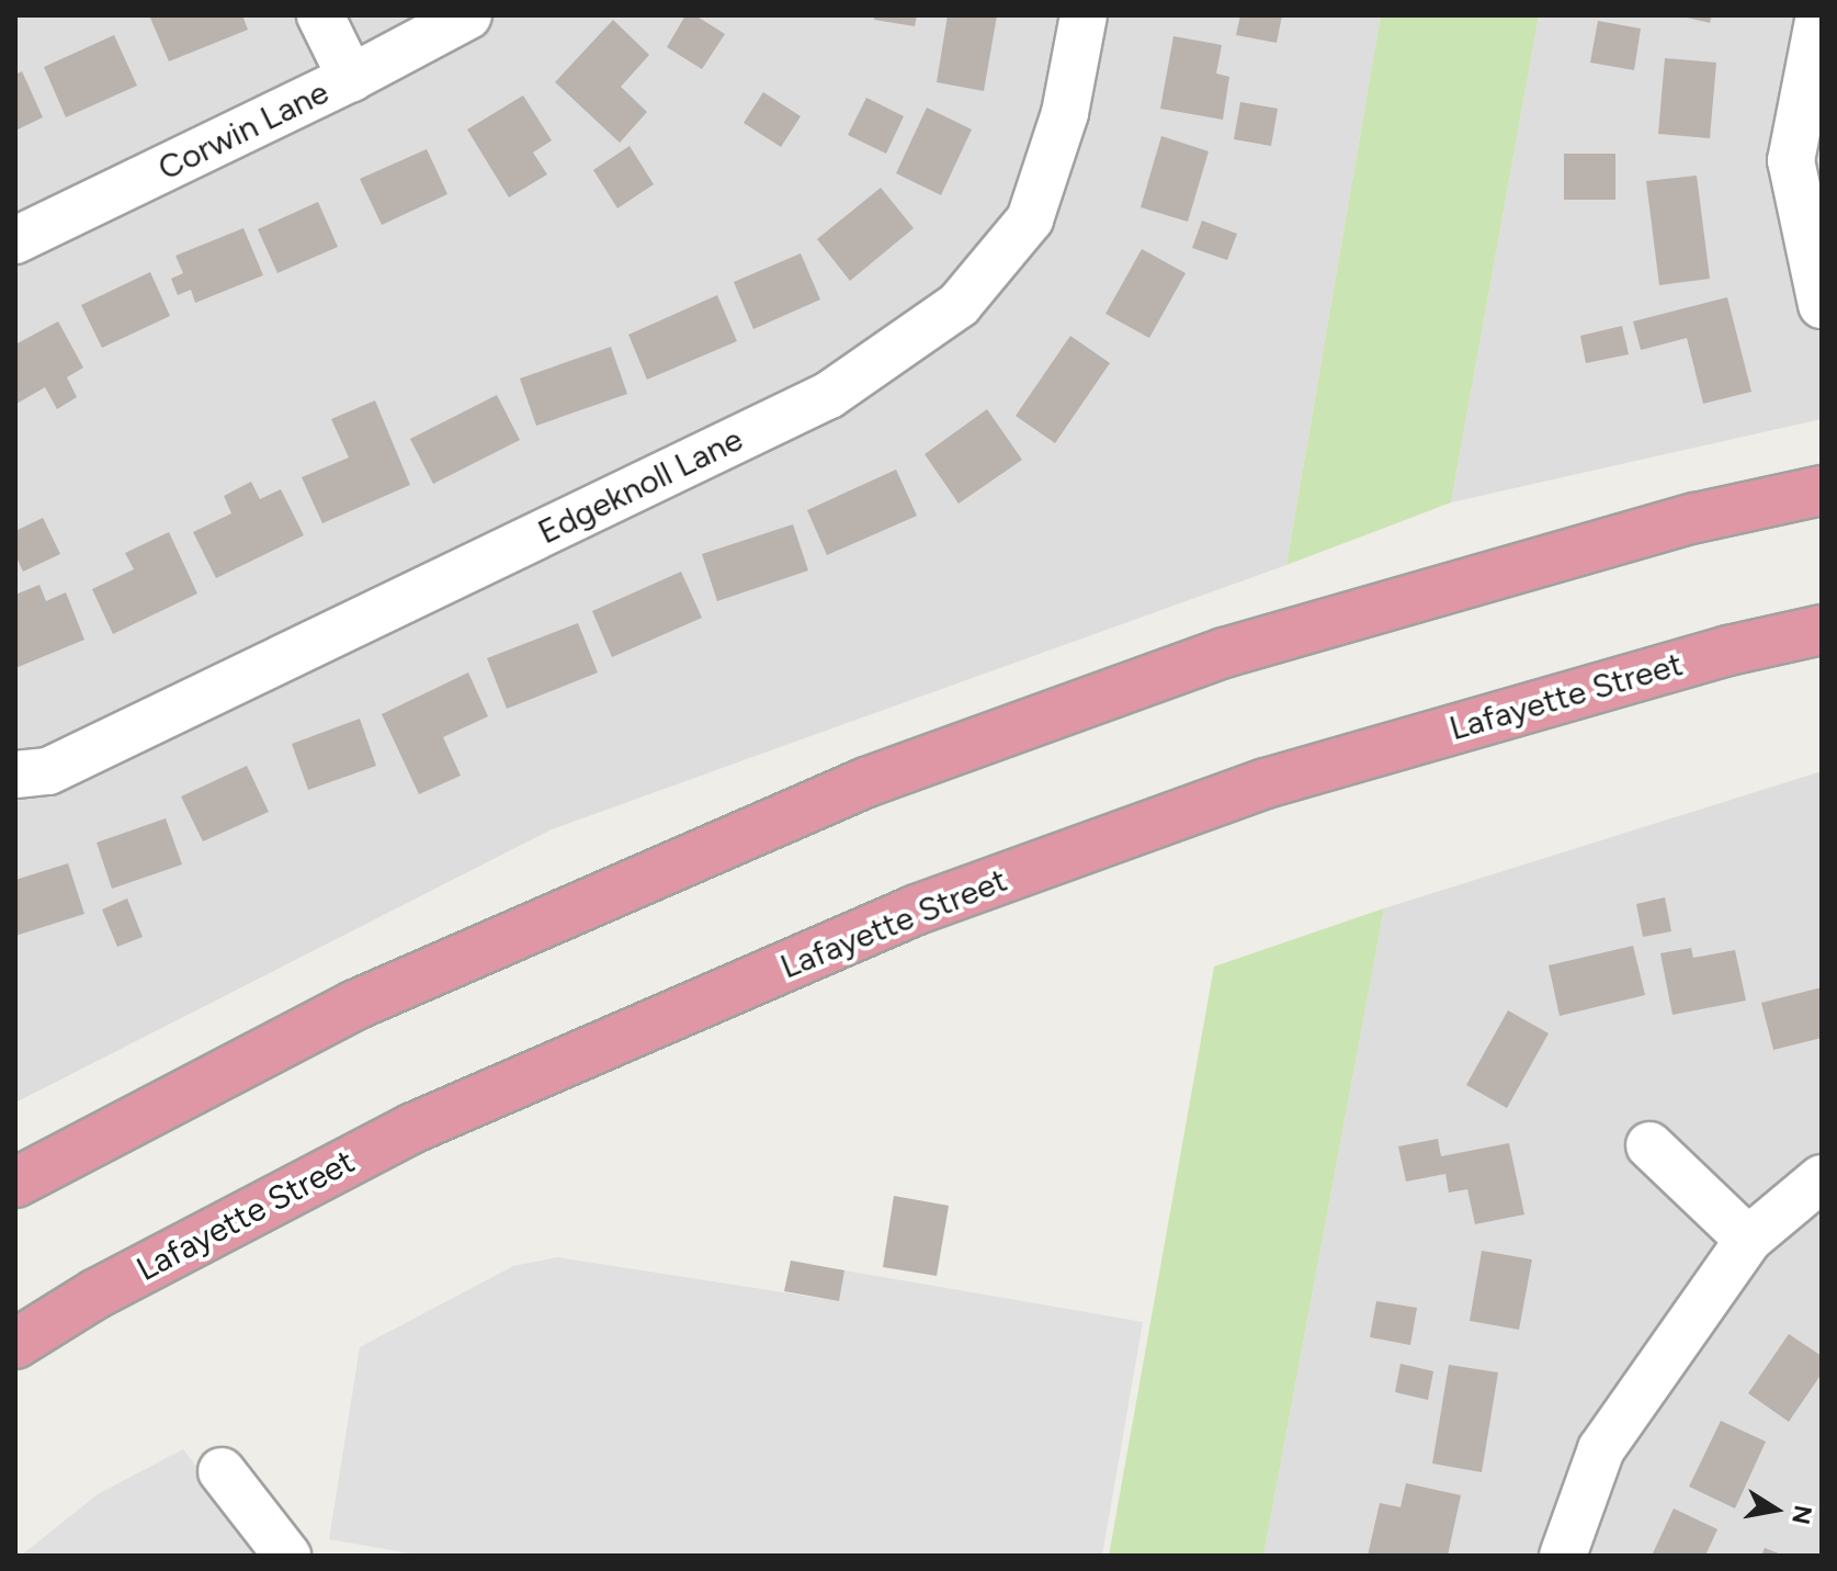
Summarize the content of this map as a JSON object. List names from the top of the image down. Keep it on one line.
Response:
{"streets":{"highway":["Lafayette Street"],"street":["Corwin Lane","Edgeknoll Lane"]},"north":"right"}
